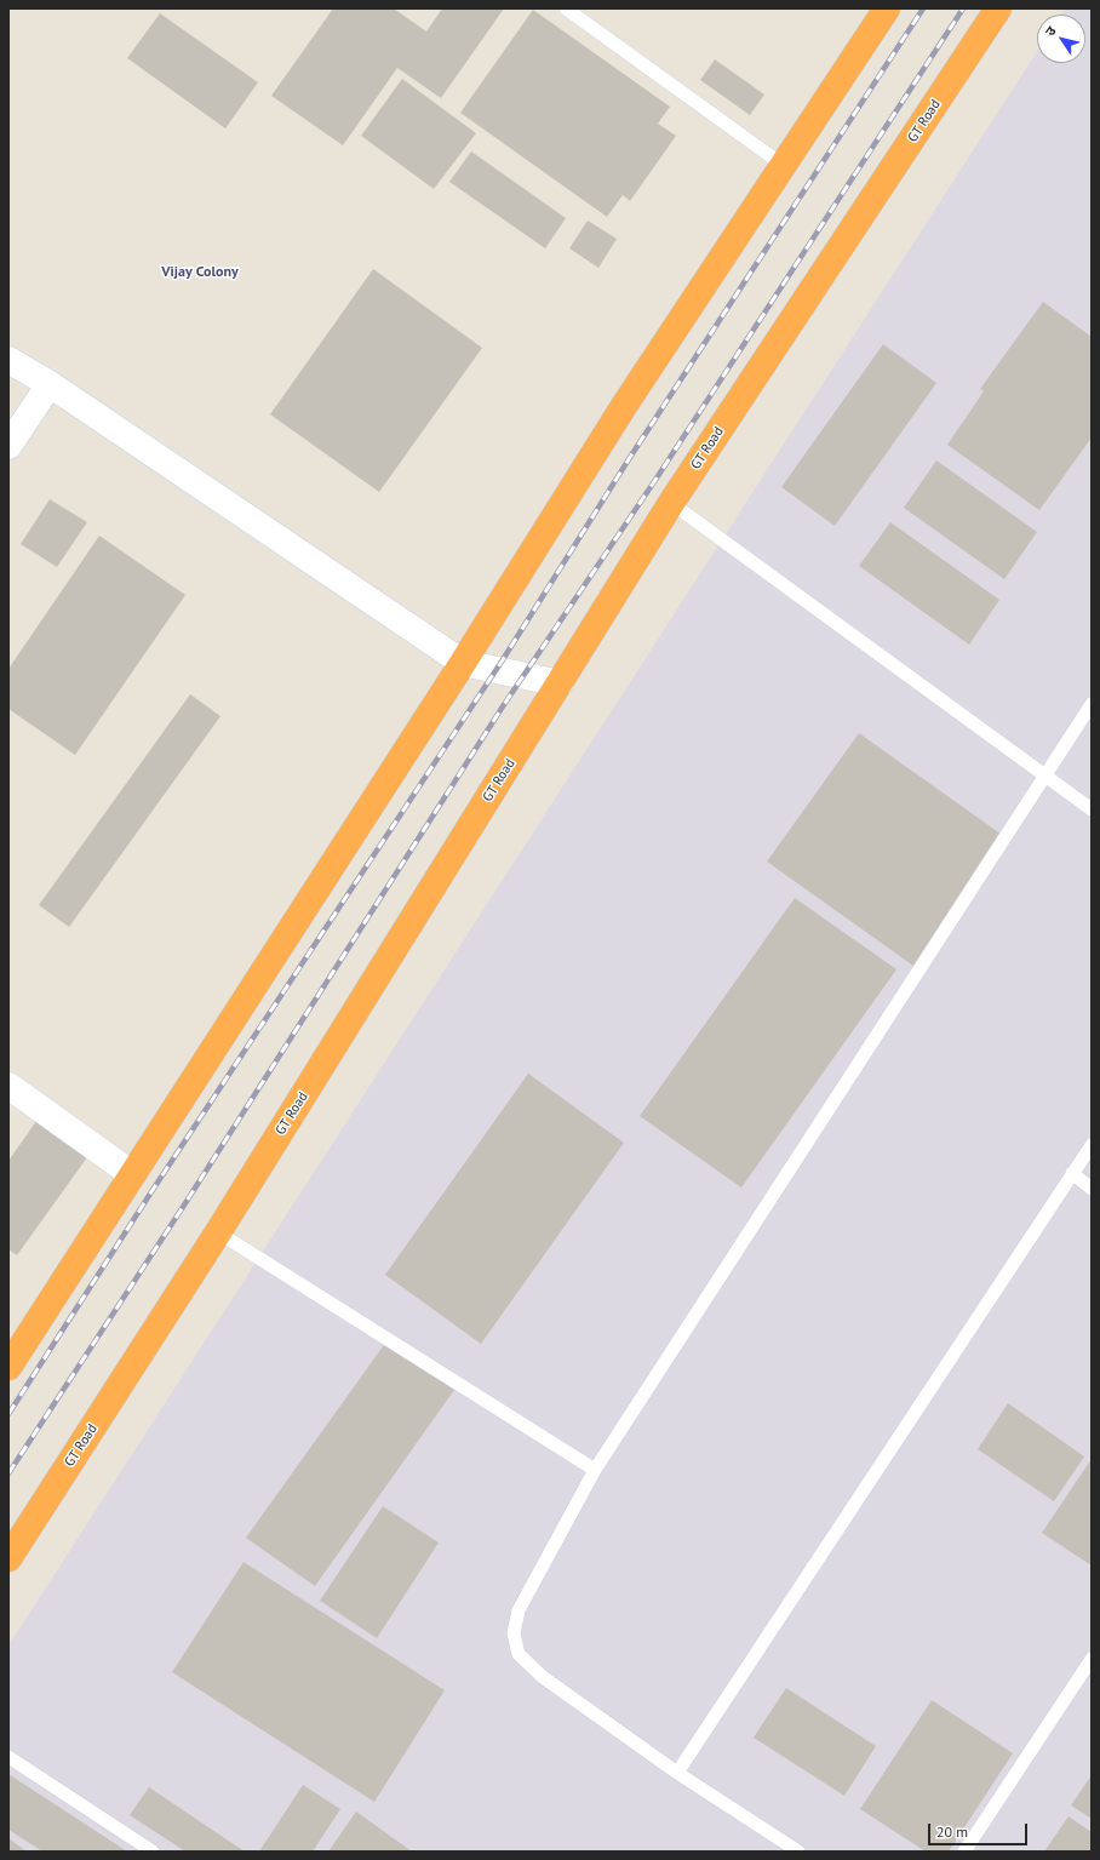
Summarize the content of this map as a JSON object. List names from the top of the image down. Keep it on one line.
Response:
{"streets":{"highway":["GT Road"]},"districts":["Vijay Colony"],"scale_bar":"20 m","north":"top left"}
